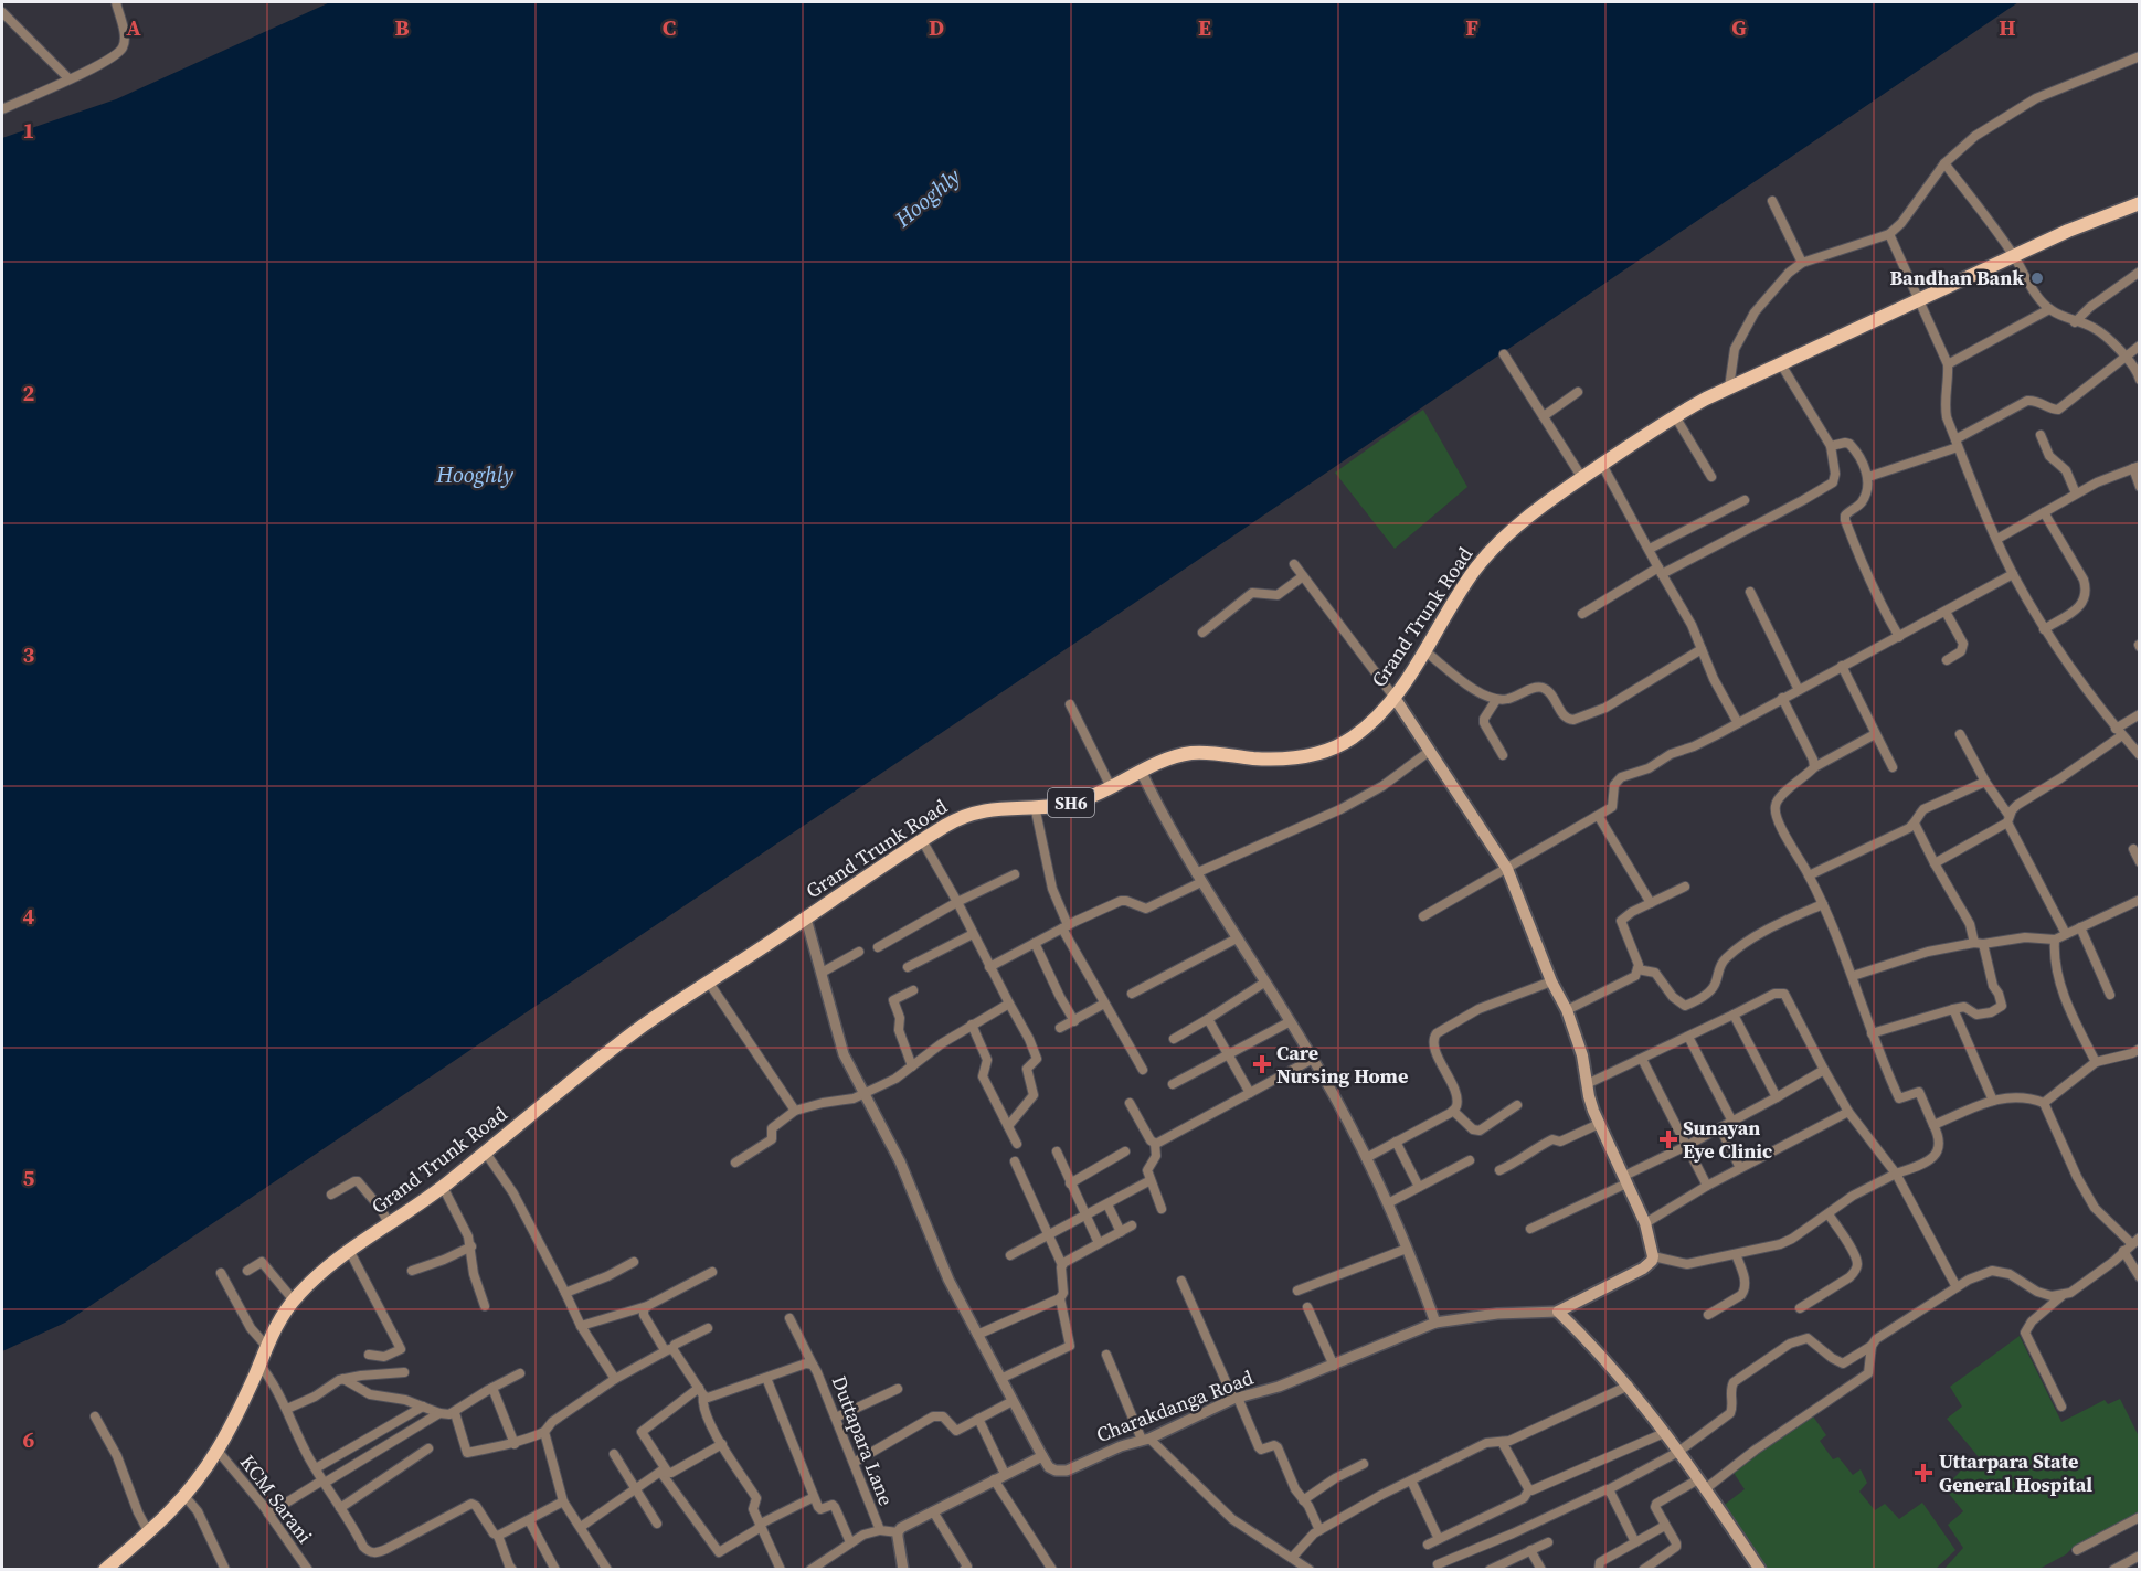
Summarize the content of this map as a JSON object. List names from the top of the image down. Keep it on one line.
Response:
{"streets":{"main road":["Grand Trunk Road","SH6"],"street":["Charakdanga Road","Duttapara Lane","KCM Sarani"]},"crossings":[["Grand Trunk Road","KCM Sarani"]],"water":["Hooghly"],"places":{"other":["Bandhan Bank"],"health":["Care Nursing Home","Sunayan Eye Clinic","Uttarpara State General Hospital"]},"grid":{"columns":["A","B","C","D","E","F","G","H"],"rows":["1","2","3","4","5","6"]}}
